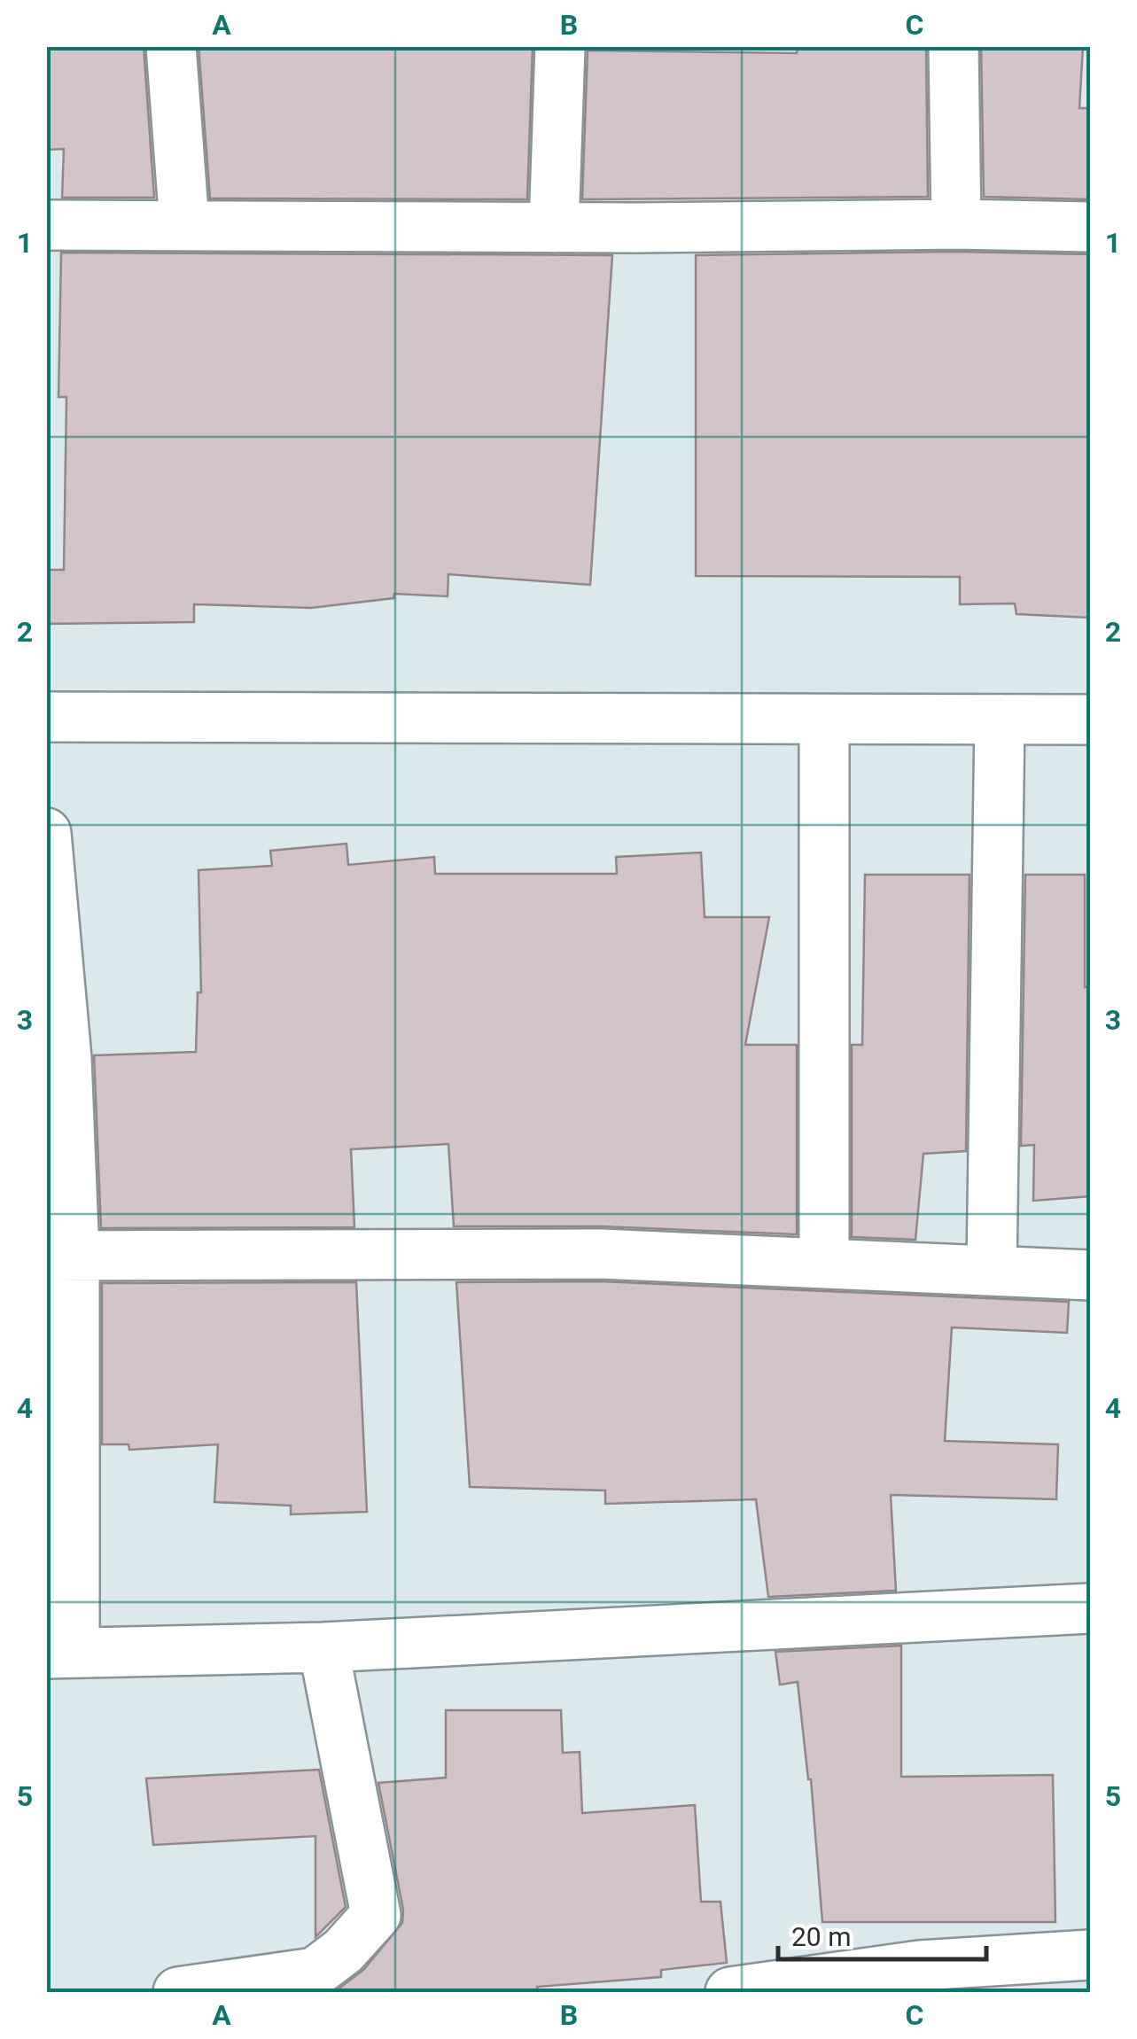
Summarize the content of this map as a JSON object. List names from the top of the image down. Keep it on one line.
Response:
{"scale_bar":"20 m","grid":{"columns":["A","B","C"],"rows":["1","2","3","4","5"]}}
